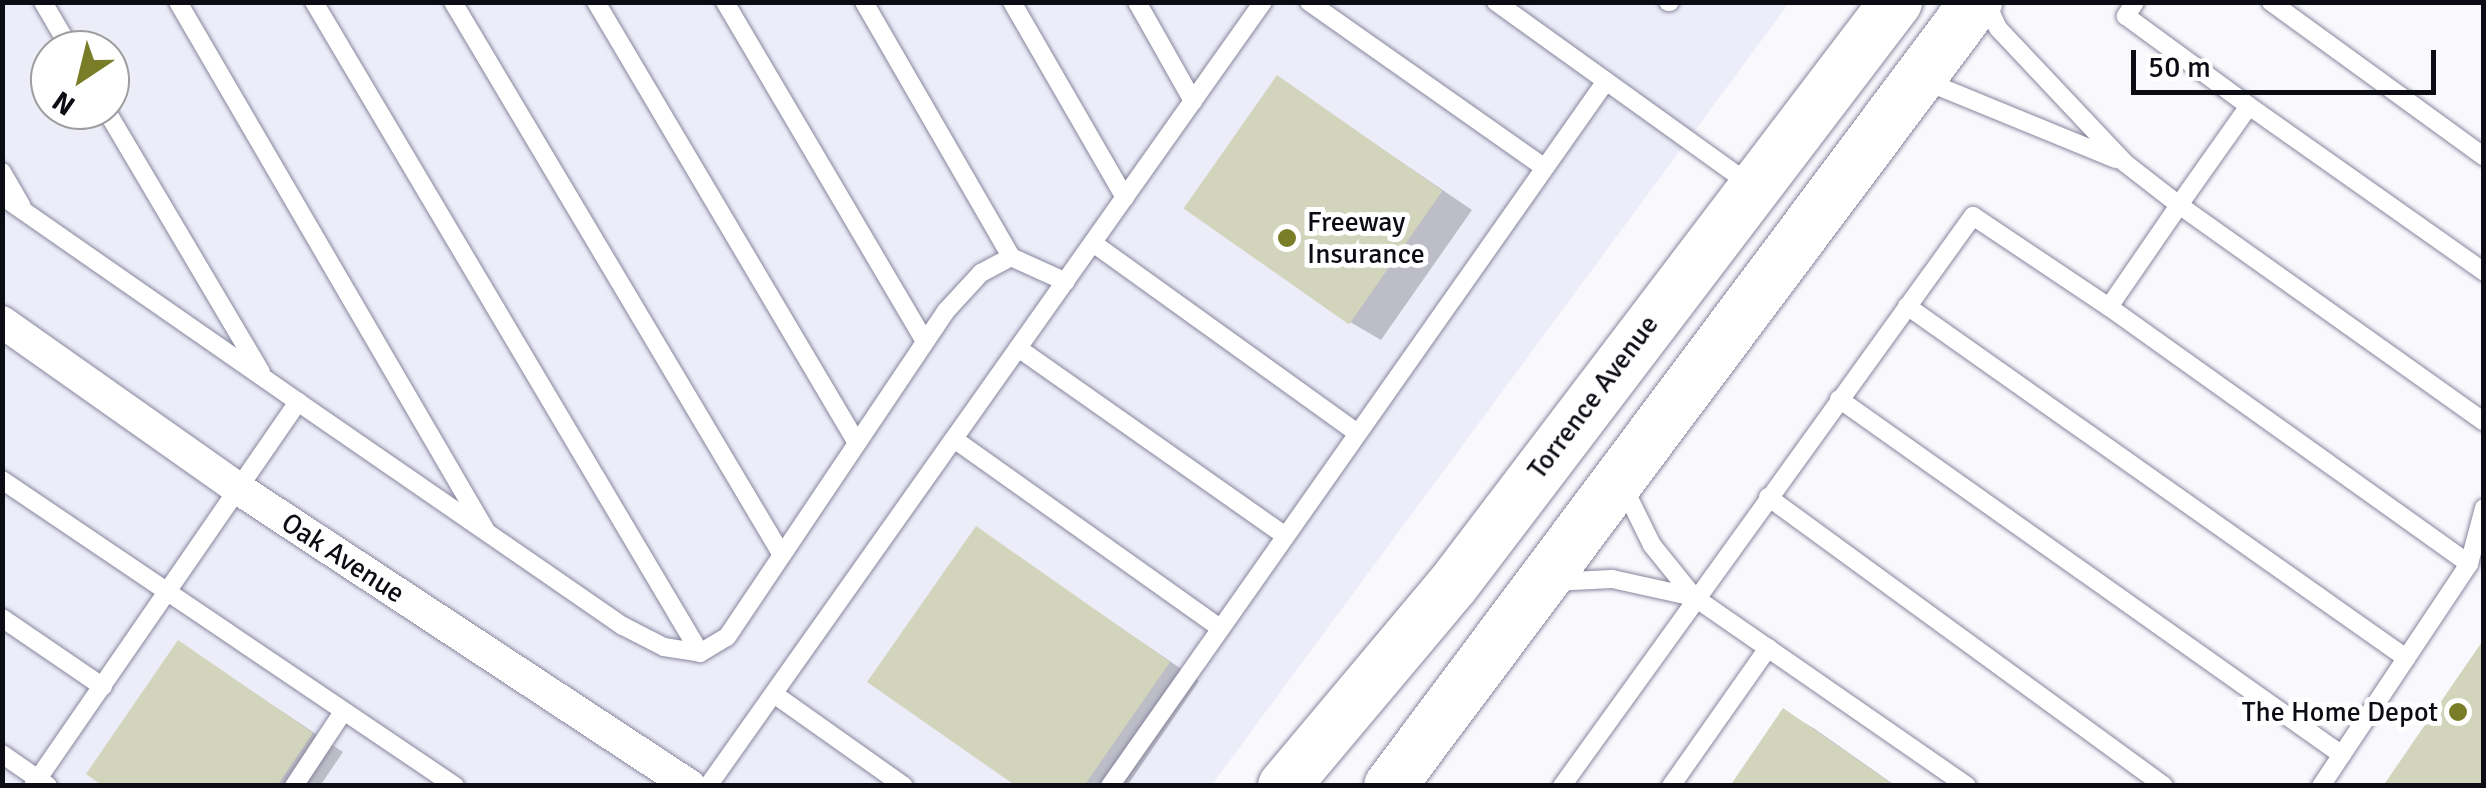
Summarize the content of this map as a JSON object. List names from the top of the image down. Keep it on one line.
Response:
{"streets":{"main road":["Torrence Avenue"],"street":["Oak Avenue"]},"places":["Freeway Insurance","The Home Depot"],"scale_bar":"50 m","north":"bottom left"}
